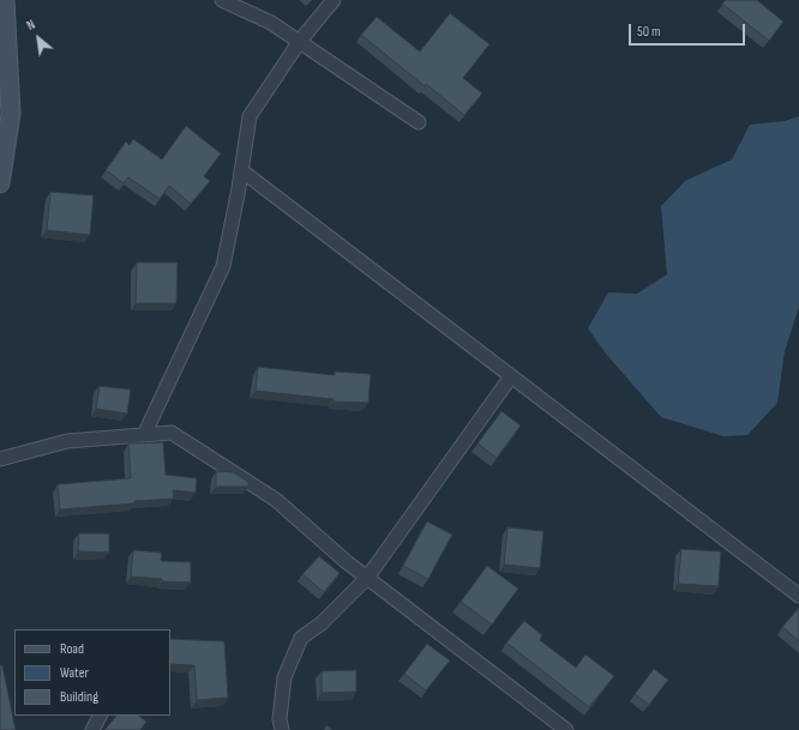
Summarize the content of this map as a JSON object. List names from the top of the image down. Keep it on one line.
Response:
{"legend":["Road","Water","Building"],"scale_bar":"50 m","north":"top left"}
